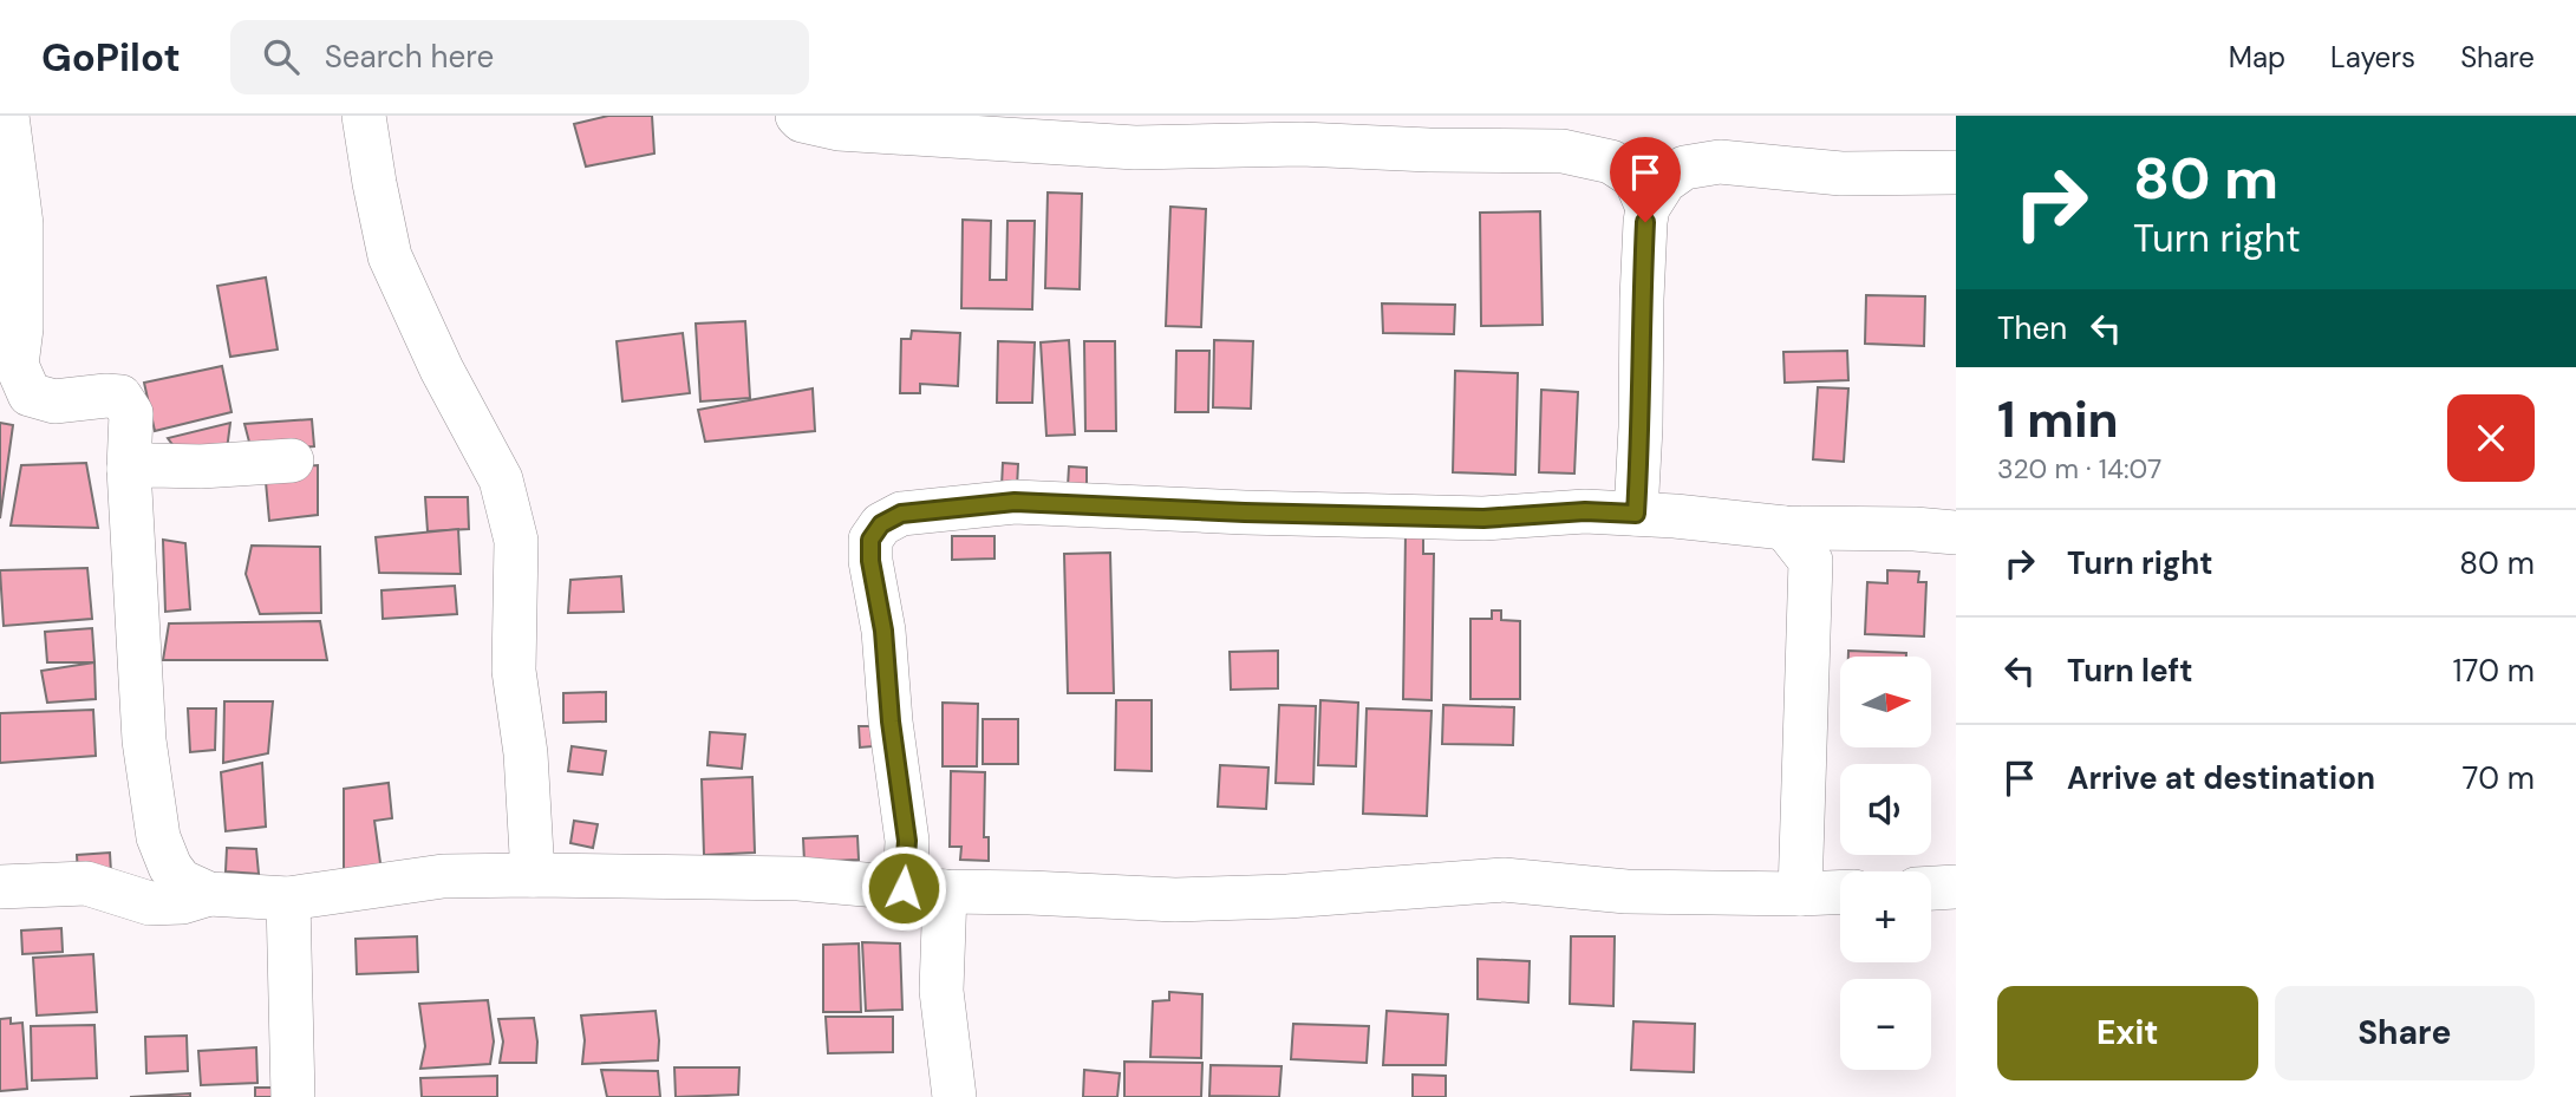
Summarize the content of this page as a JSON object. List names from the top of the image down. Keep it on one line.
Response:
{"north":"right","page":{"header":"GoPilot","search":"Search here","nav":["Map","Layers","Share"],"turn":["80 m","Turn right"],"then":"Then","heading":["1 min","320 m · 14:07"],"list":[{"name":"Turn right","value":"80 m"},{"name":"Turn left","value":"170 m"},{"name":"Arrive at destination","value":"70 m"}],"map_buttons":["+","−"],"buttons":["Exit","Share"]}}
